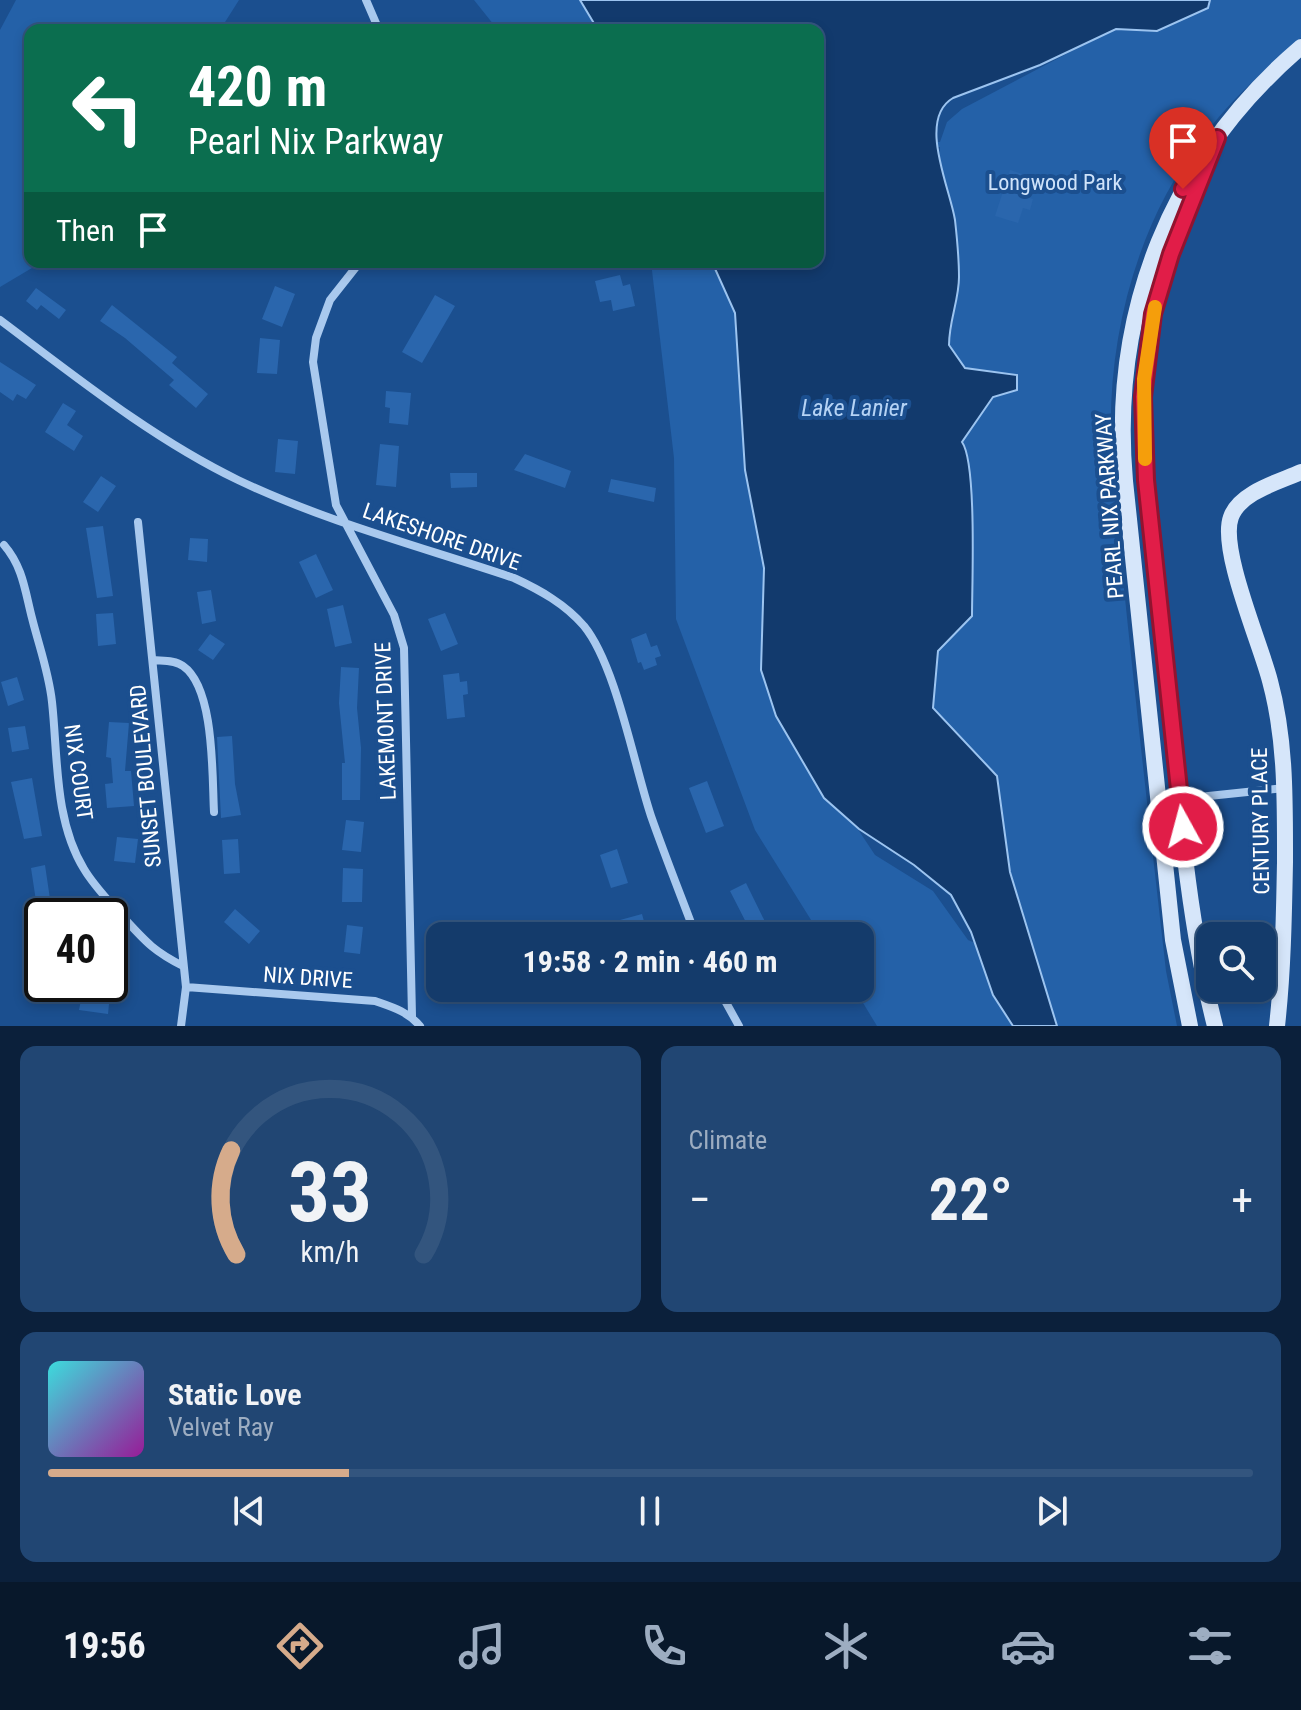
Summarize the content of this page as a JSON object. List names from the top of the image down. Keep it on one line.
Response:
{"streets":{"street":["PEARL NIX PARKWAY","LAKESHORE DRIVE","LAKEMONT DRIVE","NIX COURT","SUNSET BOULEVARD","CENTURY PLACE","NIX DRIVE"]},"crossings":[["LAKESHORE DRIVE","LAKEMONT DRIVE"],["LAKEMONT DRIVE","NIX DRIVE"],["NIX COURT","SUNSET BOULEVARD"],["SUNSET BOULEVARD","NIX DRIVE"]],"water":["Lake Lanier"],"parks":["Longwood Park"],"page":{"turn":["420 m","Pearl Nix Parkway"],"then":"Then","limit":"40","trip":"19:58 · 2 min · 460 m","tile":"Climate","heat":["−","22°","+"],"song":["Static Love","Velvet Ray"],"tabs":"19:56","gauge":["33","km/h"]}}
